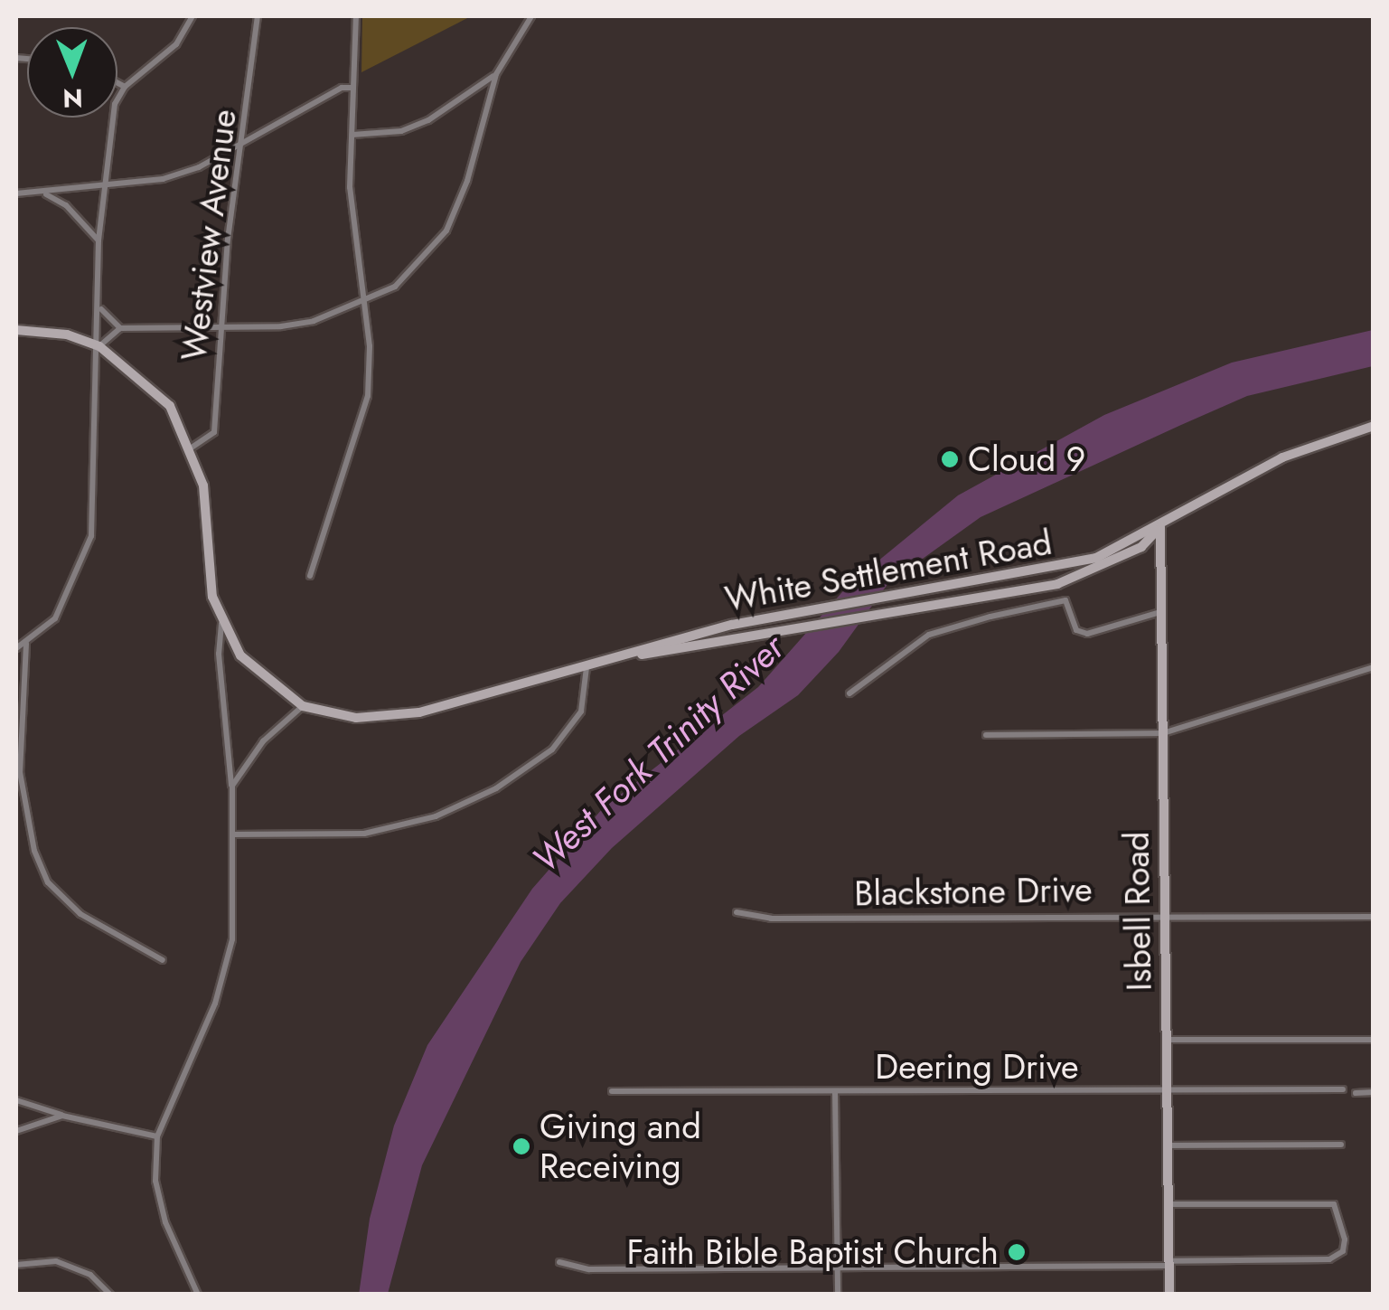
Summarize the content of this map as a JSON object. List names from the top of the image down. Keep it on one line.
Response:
{"streets":{"main road":["White Settlement Road","Isbell Road"],"street":["Westview Avenue","Blackstone Drive","Deering Drive"]},"crossings":[["Westview Avenue","White Settlement Road"],["White Settlement Road","Isbell Road"],["Blackstone Drive","Isbell Road"],["Isbell Road","Deering Drive"]],"water":["West Fork Trinity River"],"places":["Cloud 9","Giving and Receiving","Faith Bible Baptist Church"],"north":"bottom"}
